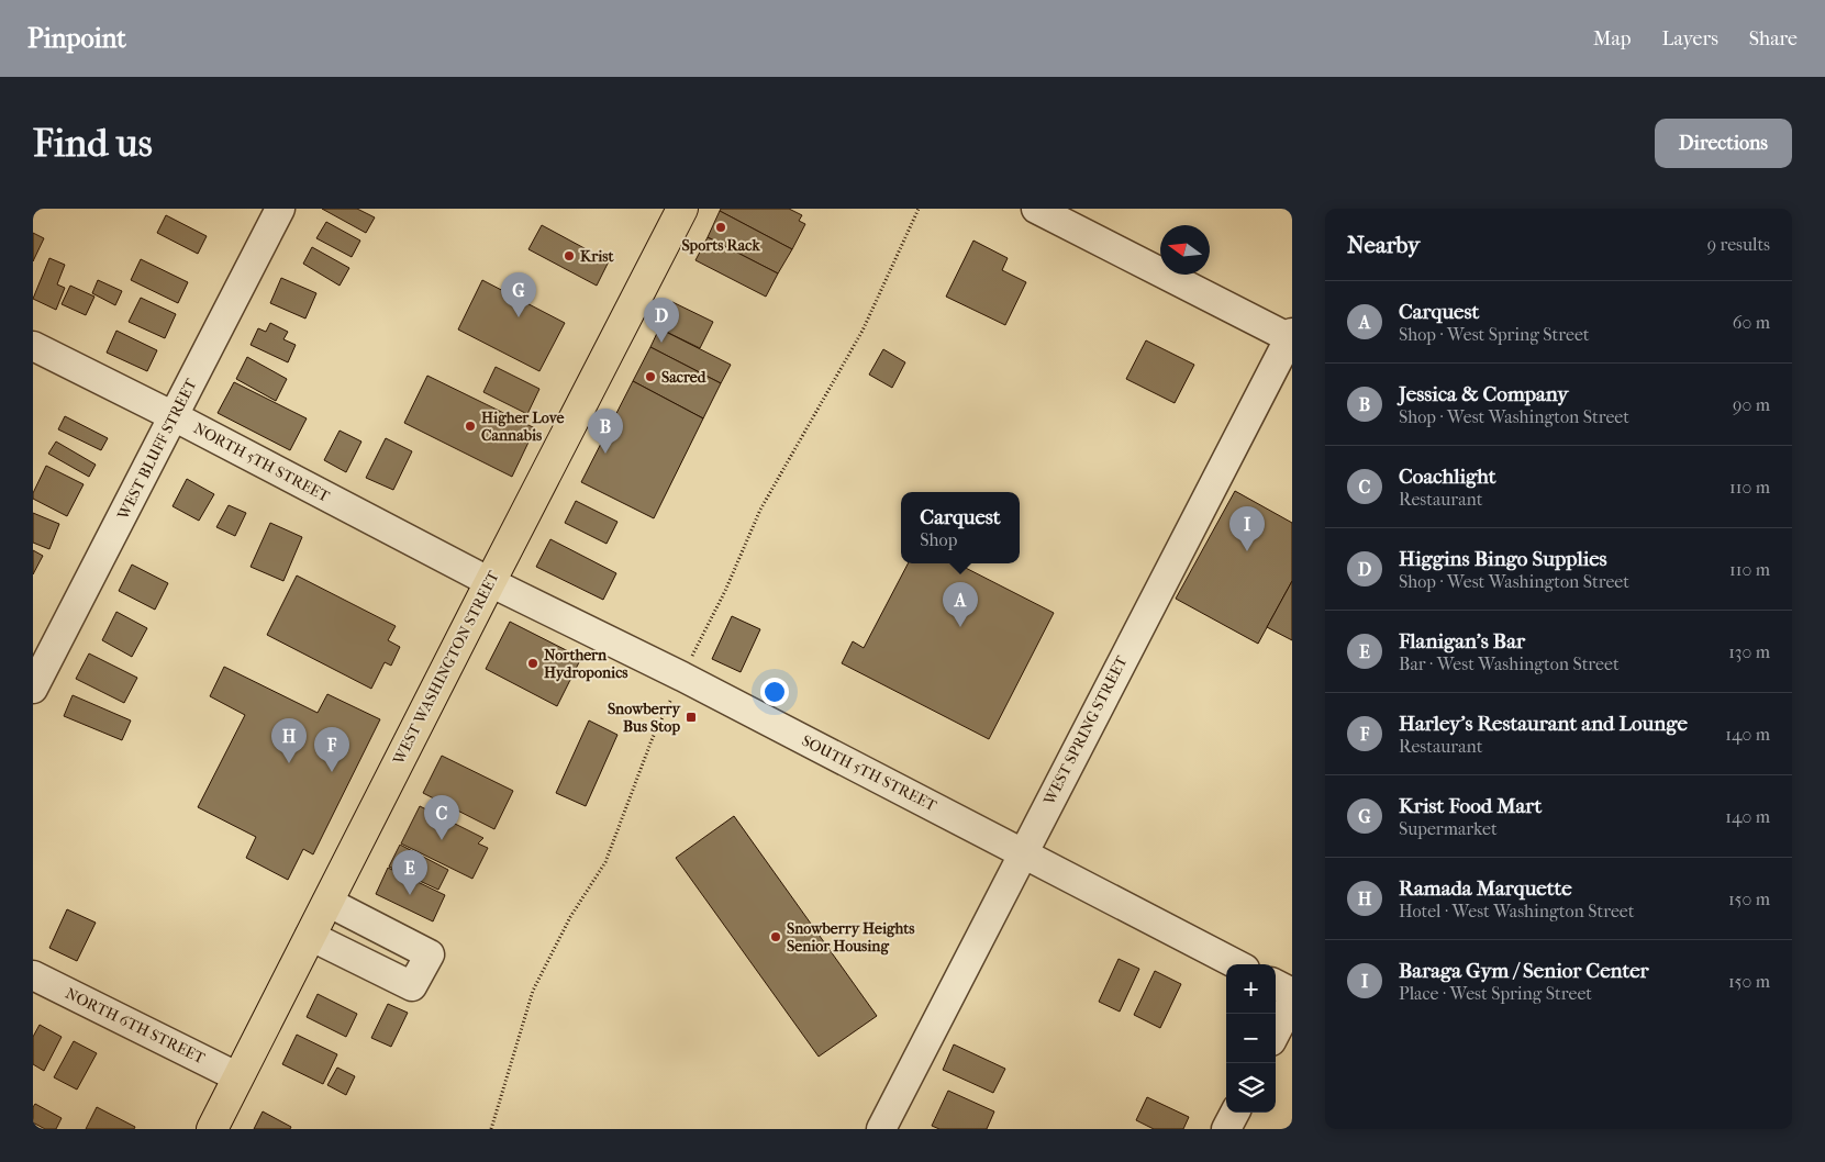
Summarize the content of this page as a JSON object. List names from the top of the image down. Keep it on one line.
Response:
{"streets":{"main road":["WEST WASHINGTON STREET"],"street":["WEST BLUFF STREET","NORTH 5TH STREET","WEST SPRING STREET","SOUTH 5TH STREET","NORTH 6TH STREET"]},"crossings":[["WEST BLUFF STREET","NORTH 5TH STREET"],["NORTH 5TH STREET","WEST WASHINGTON STREET"],["NORTH 5TH STREET","SOUTH 5TH STREET"],["WEST WASHINGTON STREET","SOUTH 5TH STREET"],["WEST WASHINGTON STREET","NORTH 6TH STREET"],["WEST SPRING STREET","SOUTH 5TH STREET"]],"places":{"other":["Sports Rack","Krist","Sacred","Higher Love Cannabis","Northern Hydroponics","Snowberry Heights Senior Housing"],"transit":["Snowberry Bus Stop"]},"north":"left","page":{"header":"Pinpoint","nav":["Map","Layers","Share"],"buttons":"Directions","title":"Find us","heading":["Nearby","9 results"],"pins":["G","D","B","I","A","H","F","C","E"],"list":[{"mark":"A","name":"Carquest","note":"Shop · West Spring Street","value":"60 m"},{"mark":"B","name":"Jessica & Company","note":"Shop · West Washington Street","value":"90 m"},{"mark":"C","name":"Coachlight","note":"Restaurant","value":"110 m"},{"mark":"D","name":"Higgins Bingo Supplies","note":"Shop · West Washington Street","value":"110 m"},{"mark":"E","name":"Flanigan's Bar","note":"Bar · West Washington Street","value":"130 m"},{"mark":"F","name":"Harley's Restaurant and Lounge","note":"Restaurant","value":"140 m"},{"mark":"G","name":"Krist Food Mart","note":"Supermarket","value":"140 m"},{"mark":"H","name":"Ramada Marquette","note":"Hotel · West Washington Street","value":"150 m"},{"mark":"I","name":"Baraga Gym / Senior Center","note":"Place · West Spring Street","value":"150 m"}],"popup":["Carquest","Shop"],"map_buttons":["+","−"]}}
